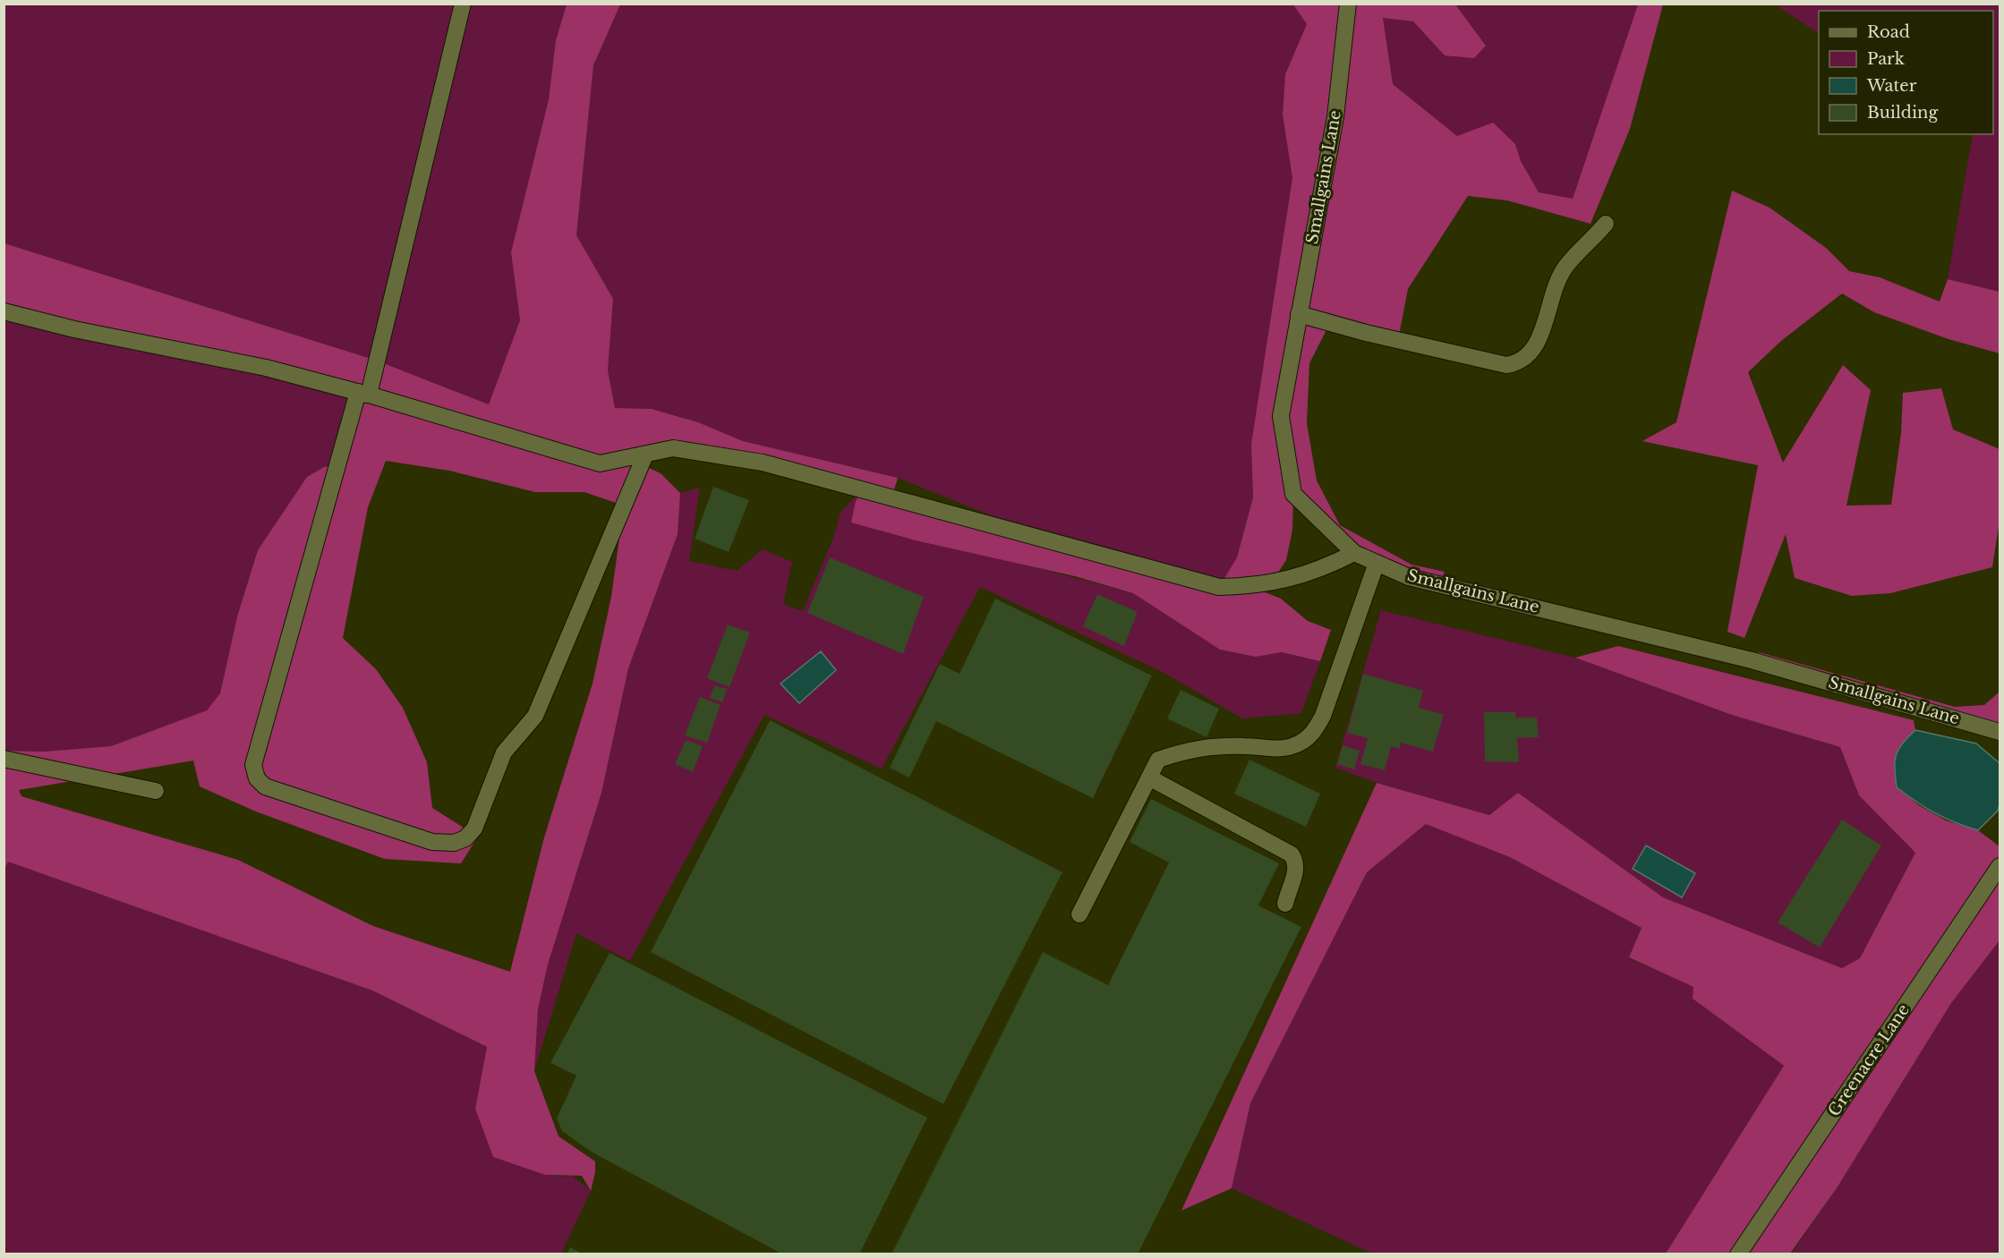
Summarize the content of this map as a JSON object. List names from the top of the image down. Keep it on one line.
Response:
{"streets":{"street":["Smallgains Lane","Greenacre Lane"]},"legend":["Road","Park","Water","Building"]}
